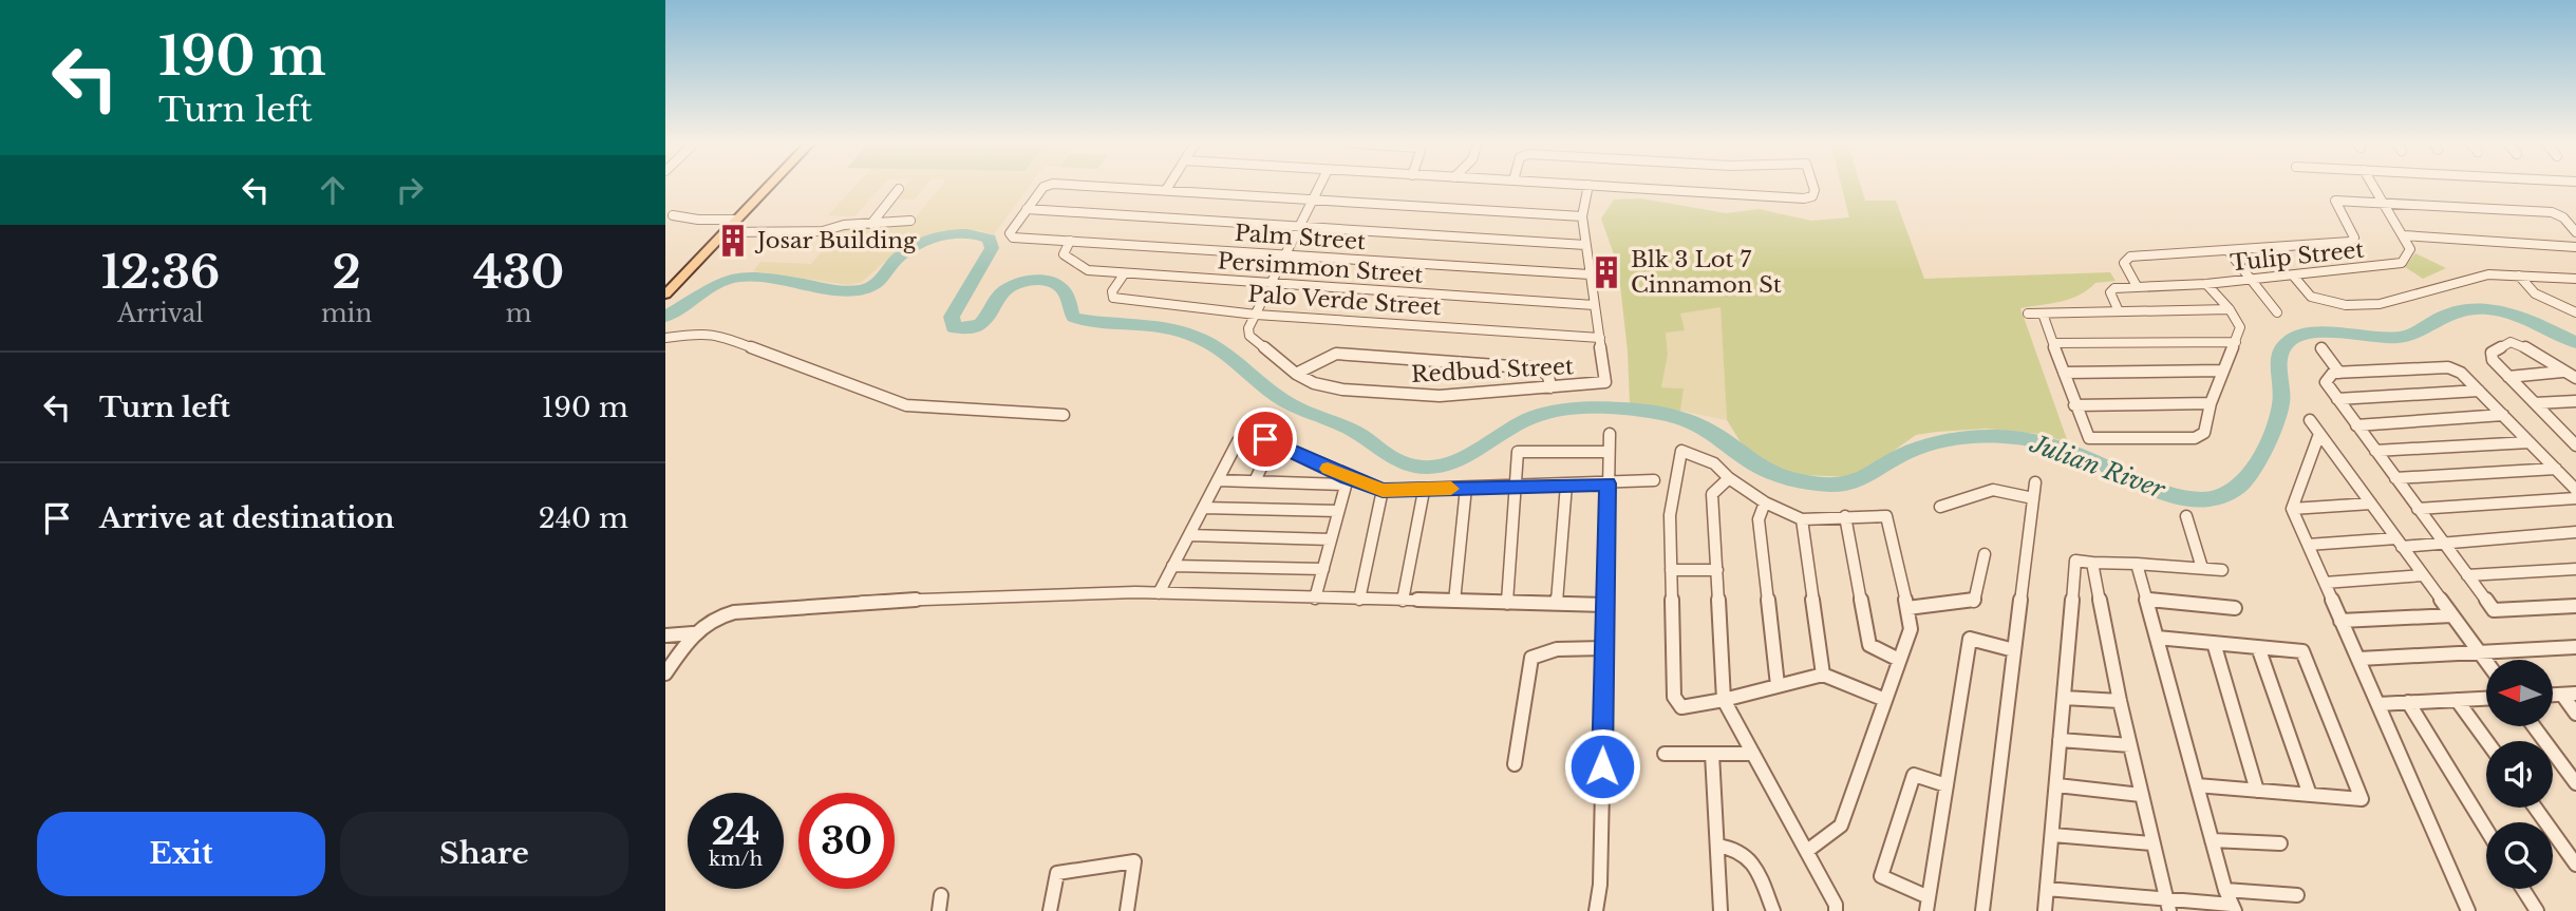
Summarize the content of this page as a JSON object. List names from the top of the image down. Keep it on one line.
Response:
{"streets":{"street":["Palm Street","Tulip Street","Persimmon Street","Palo Verde Street","Redbud Street"]},"crossings":[["Palm Street","Persimmon Street"],["Persimmon Street","Palo Verde Street"],["Palo Verde Street","Redbud Street"]],"water":["Julian River"],"places":{"building":["Josar Building","Blk 3 Lot 7 Cinnamon St"]},"north":"left","page":{"turn":["190 m","Turn left"],"eta":["12:36","Arrival","2","min","430","m"],"list":[{"name":"Turn left","value":"190 m"},{"name":"Arrive at destination","value":"240 m"}],"speed":"24 km/h","limit":"30","buttons":["Exit","Share"]}}
